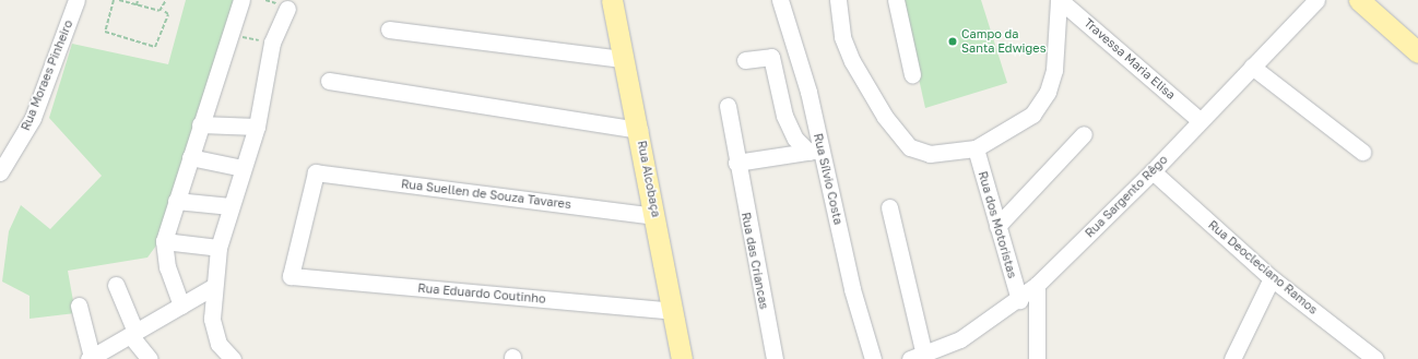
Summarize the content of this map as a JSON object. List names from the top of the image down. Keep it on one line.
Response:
{"streets":{"main road":["Rua Alcobaça"],"street":["Travessa Maria Elisa","Rua Moraes Pinheiro","Rua Sílvio Costa","Rua Suellen de Souza Tavares","Rua Sargento Rêgo","Rua dos Motoristas","Rua das Criancas","Rua Deocleciano Ramos","Rua Eduardo Coutinho"]},"crossings":[["Travessa Maria Elisa","Rua Sargento Rêgo"],["Rua Alcobaça","Rua Suellen de Souza Tavares"],["Rua Alcobaça","Rua Eduardo Coutinho"],["Rua Suellen de Souza Tavares","Rua Eduardo Coutinho"],["Rua Sargento Rêgo","Rua dos Motoristas"],["Rua Sargento Rêgo","Rua Deocleciano Ramos"]],"places":["Campo da Santa Edwiges"]}
